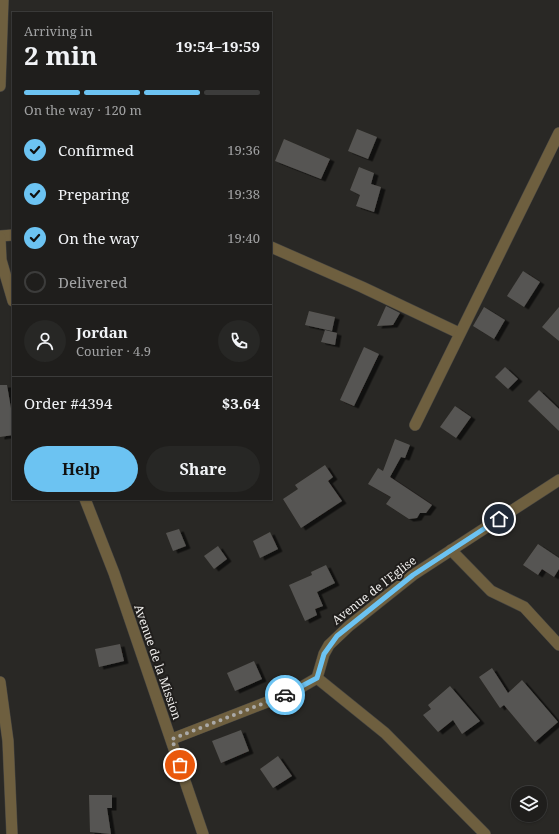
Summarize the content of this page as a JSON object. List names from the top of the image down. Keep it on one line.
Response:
{"streets":{"street":["Avenue de l'Eglise","Avenue de la Mission"]},"page":{"heading":["2 min","Arriving in","19:54–19:59"],"panel":["Jordan","Courier · 4.9","Order #4394","$3.64"],"bar":"On the way · 120 m","list":[["Confirmed","19:36"],["Preparing","19:38"],["On the way","19:40"],"Delivered"],"buttons":["Help","Share"]}}
